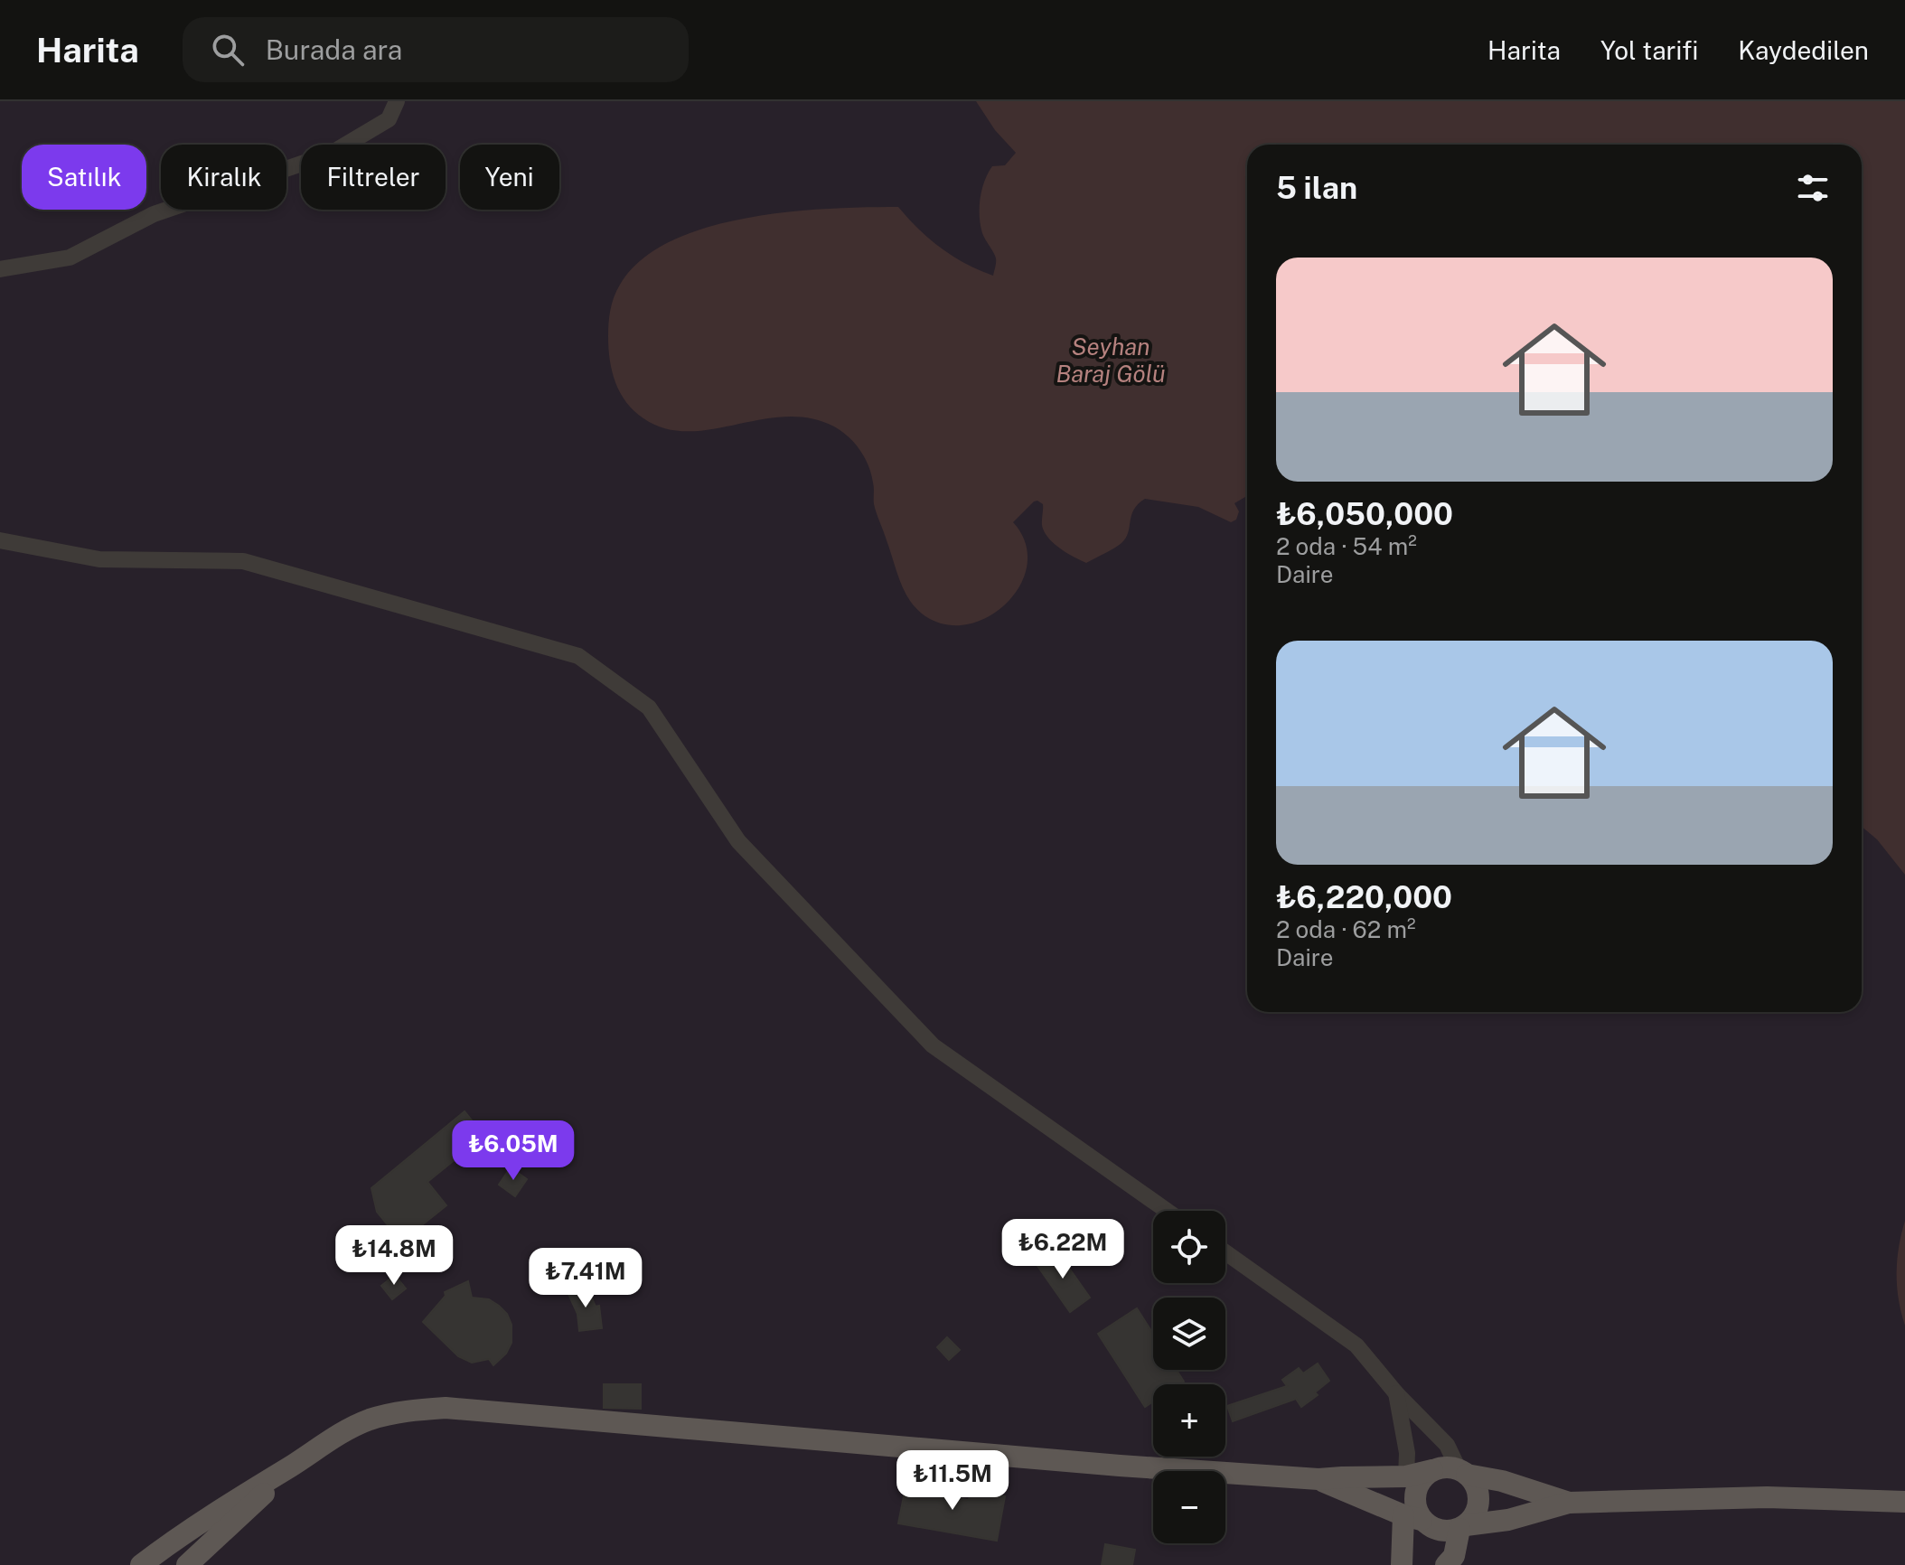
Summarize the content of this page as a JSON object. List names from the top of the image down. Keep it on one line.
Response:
{"water":["Seyhan Baraj Gölü"],"page":{"header":"Harita","search":"Burada ara","nav":["Harita","Yol tarifi","Kaydedilen"],"chip":["Satılık","Kiralık","Filtreler","Yeni"],"heading":"5 ilan","list":[{"name":"₺6,050,000","note":"2 oda · 54 m² · Daire"},{"name":"₺6,220,000","note":"2 oda · 62 m² · Daire"}],"price":["₺6.05M","₺6.22M","₺14.8M","₺7.41M","₺11.5M"],"map_buttons":["+","−"]}}
